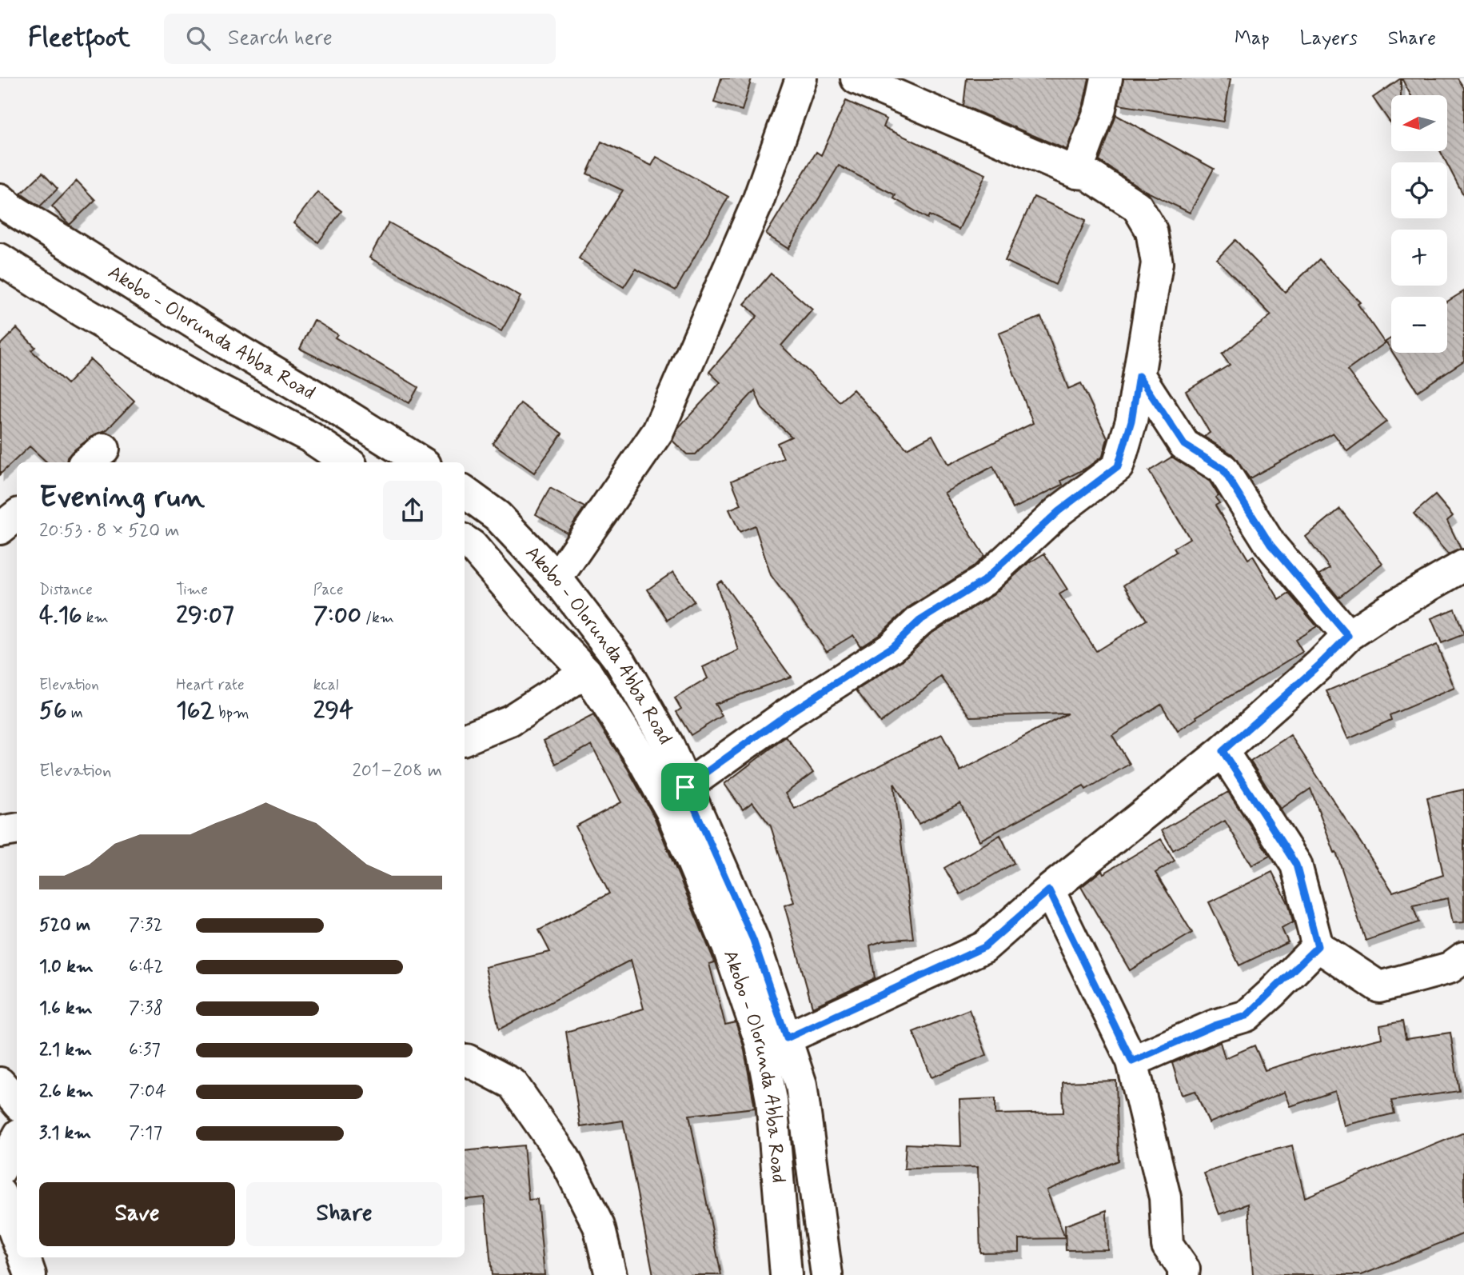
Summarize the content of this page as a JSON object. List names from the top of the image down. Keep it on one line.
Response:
{"streets":{"street":["Akobo - Olorunda Abba Road"]},"north":"left","page":{"header":"Fleetfoot","search":"Search here","nav":["Map","Layers","Share"],"map_buttons":["+","−"],"heading":["Evening run","20:53 · 8 × 520 m"],"stats":[["Distance","4.16 km"],["Time","29:07"],["Pace","7:00 /km"],["Elevation","56 m"],["Heart rate","162 bpm"],["kcal","294"]],"chart":["Elevation","201–208 m"],"list":[{"name":"520 m","note":"7:32"},{"name":"1.0 km","note":"6:42"},{"name":"1.6 km","note":"7:38"},{"name":"2.1 km","note":"6:37"},{"name":"2.6 km","note":"7:04"},{"name":"3.1 km","note":"7:17"}],"buttons":["Save","Share"]}}
